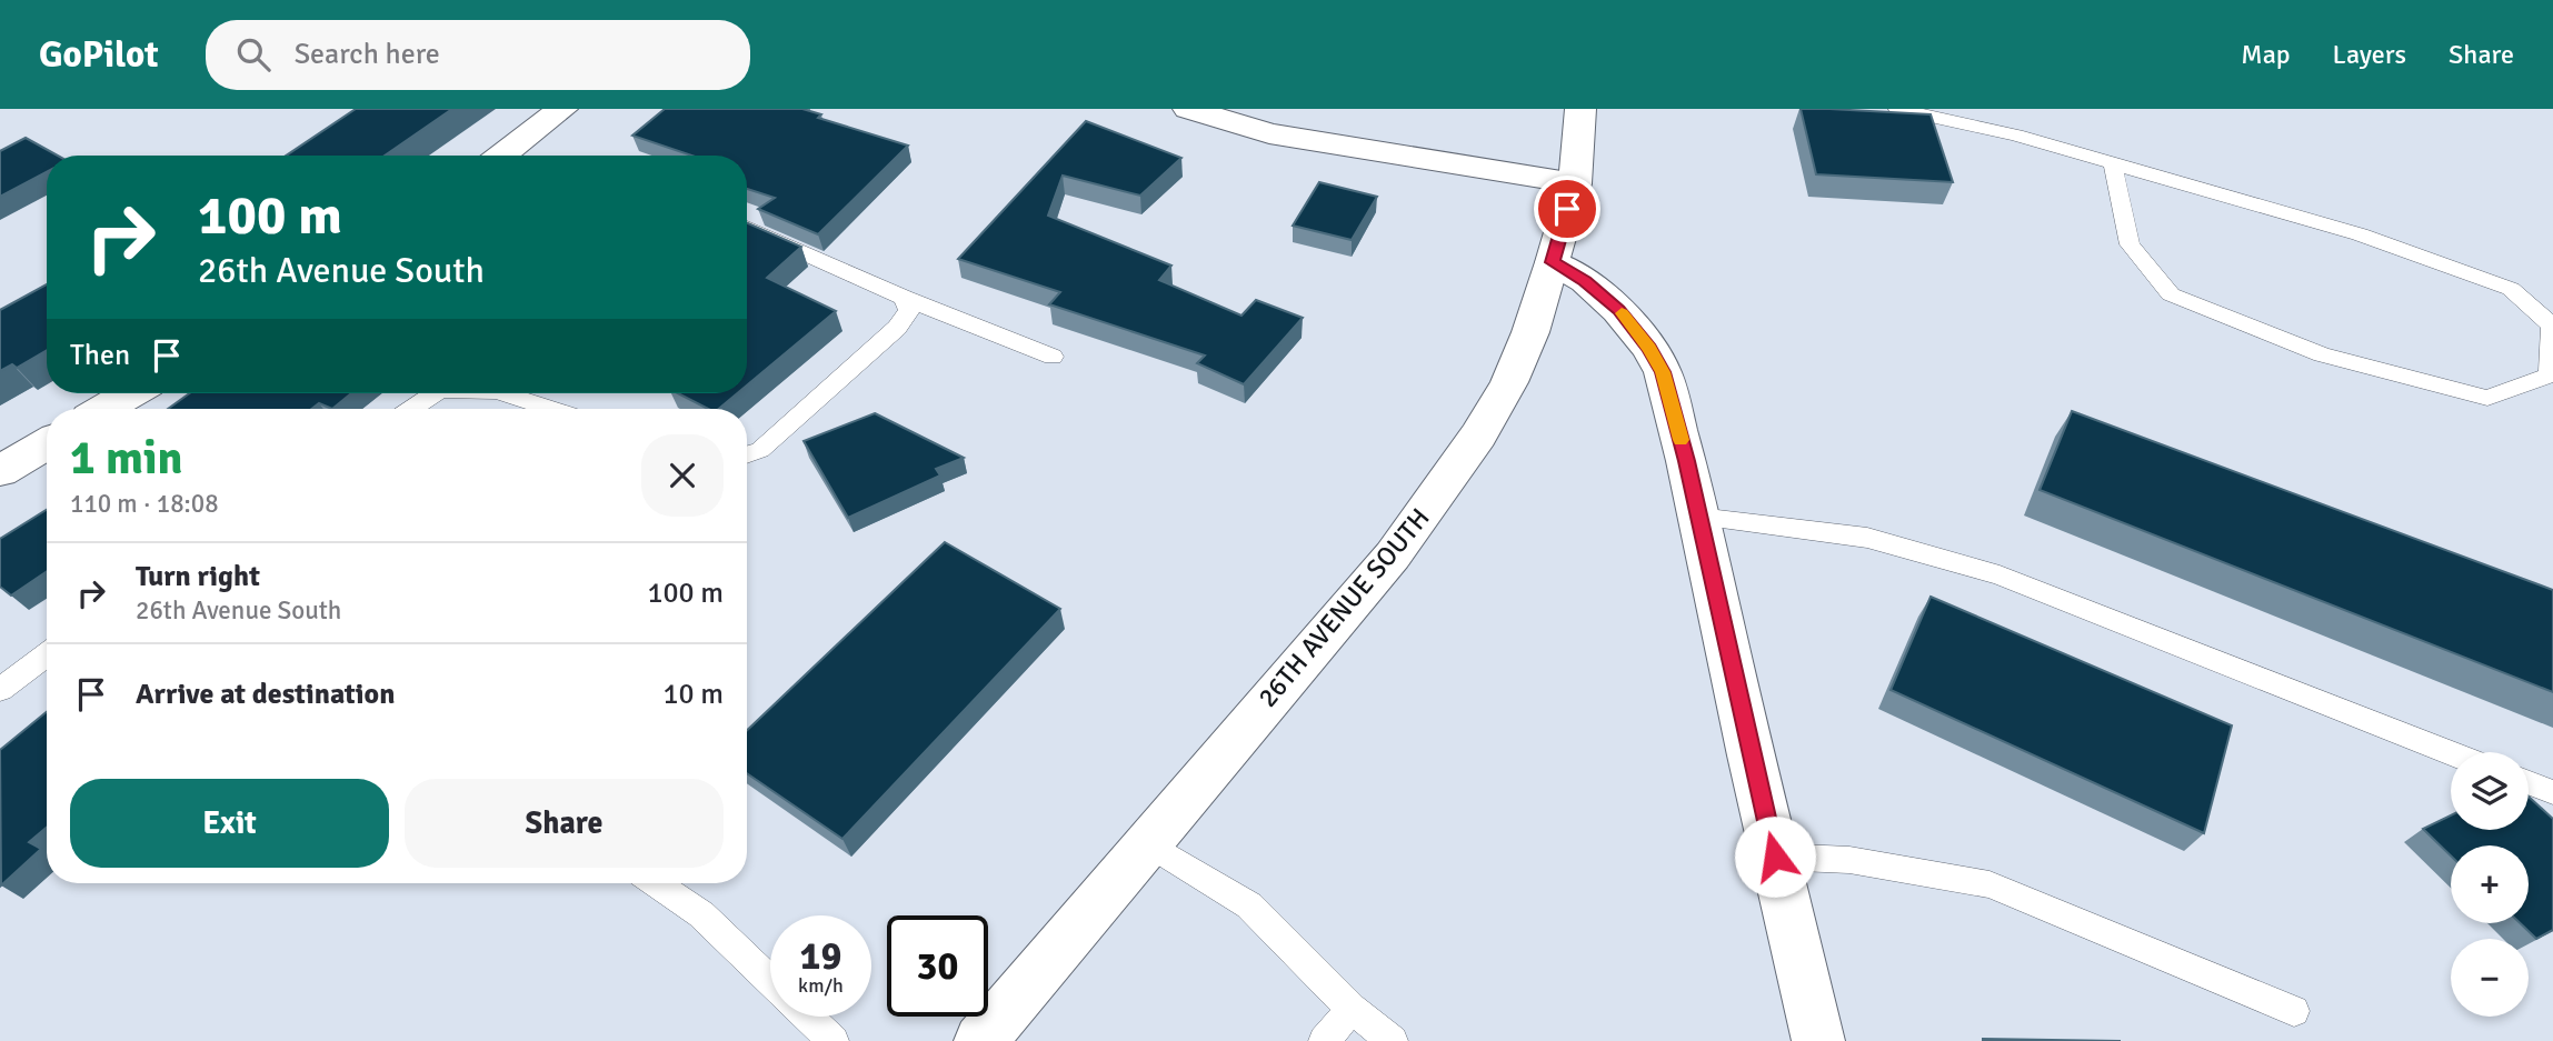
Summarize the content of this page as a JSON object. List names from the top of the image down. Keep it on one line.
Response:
{"streets":{"street":["26TH AVENUE SOUTH"]},"page":{"header":"GoPilot","search":"Search here","nav":["Map","Layers","Share"],"turn":["100 m","26th Avenue South"],"then":"Then","heading":["1 min","110 m · 18:08"],"list":[{"name":"Turn right","note":"26th Avenue South","value":"100 m"},{"name":"Arrive at destination","value":"10 m"}],"map_buttons":["+","−"],"buttons":["Exit","Share"],"speed":"19 km/h","limit":"30"}}
